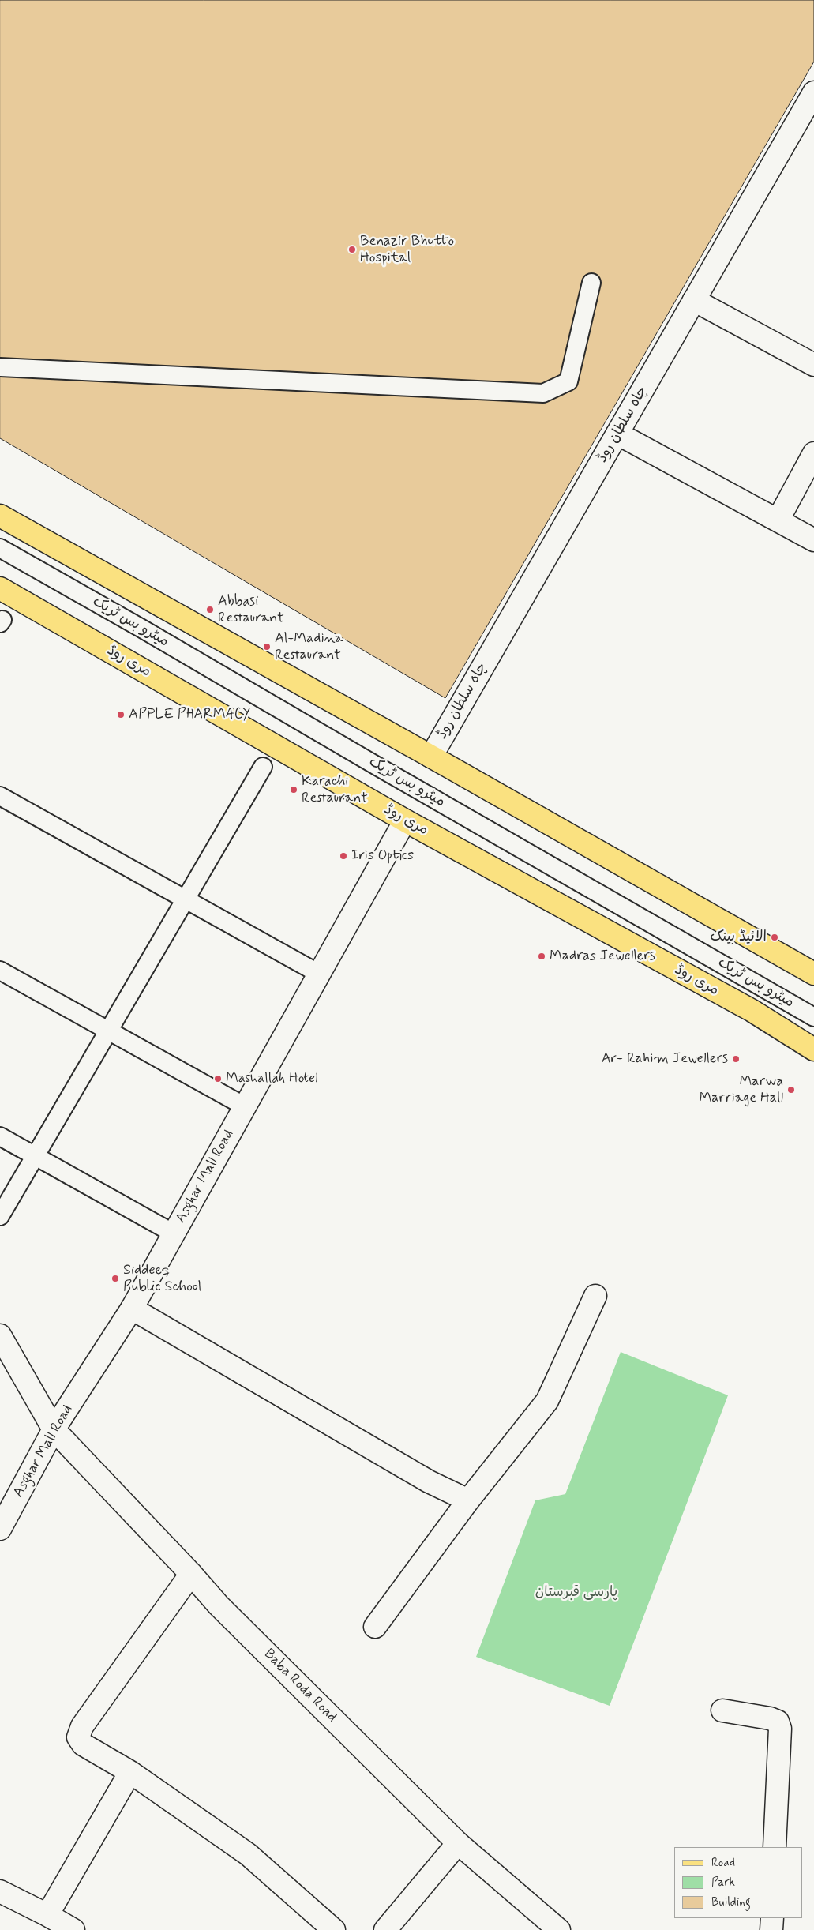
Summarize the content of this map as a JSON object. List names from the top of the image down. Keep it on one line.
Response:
{"streets":{"main road":["مری روڈ"],"street":["چاہ سلطان روڈ","Asghar Mall Road","Baba Roda Road"],"lane":["میٹرو بس ٹریک"]},"crossings":[["مری روڈ","Asghar Mall Road"],["Asghar Mall Road","Baba Roda Road"]],"parks":["پارسی قبرستان"],"places":["Benazir Bhutto Hospital","Abbasi Restaurant","Al-Madina Restaurant","APPLE PHARMACY","Karachi Restaurant","Iris Optics","الائیڈ بینک","Madras Jewellers","Ar- Rahim Jewellers","Mashallah Hotel","Marwa Marriage Hall","Siddeeq Public School"],"legend":["Road","Park","Building"]}
